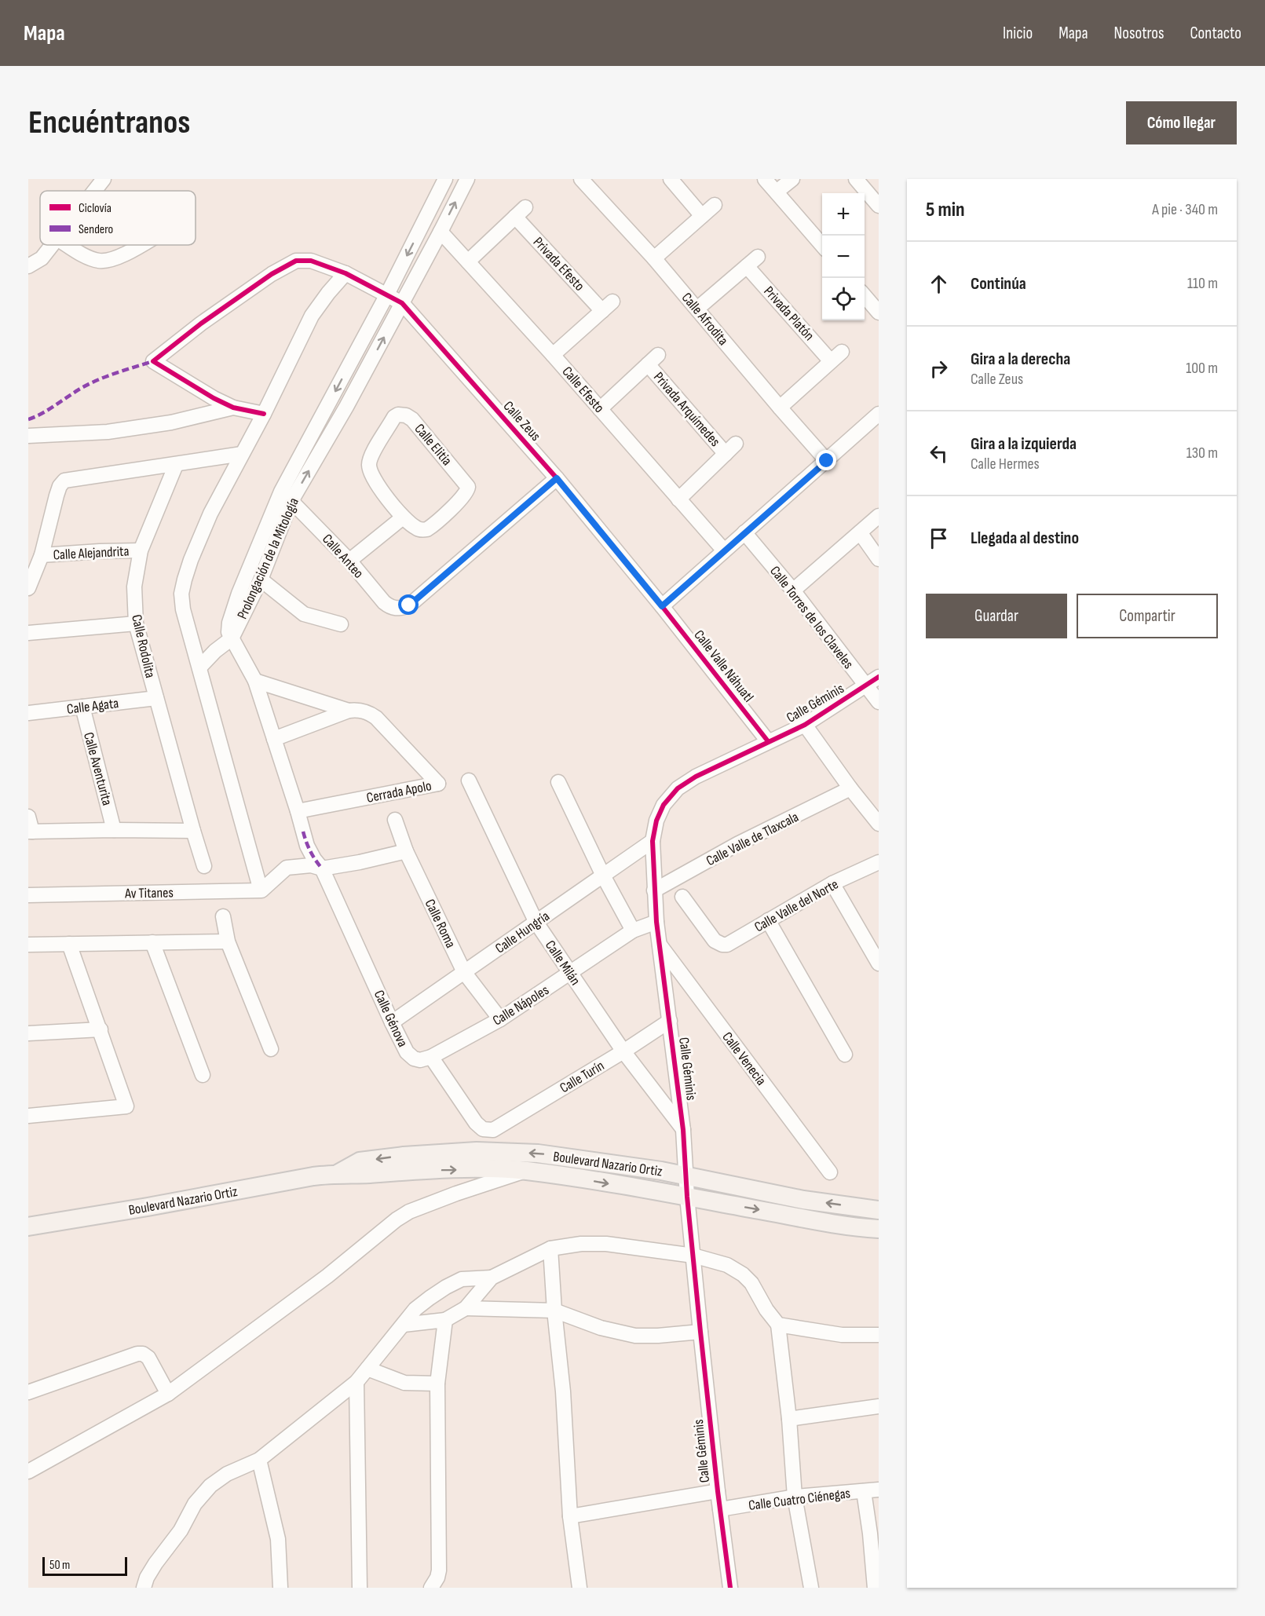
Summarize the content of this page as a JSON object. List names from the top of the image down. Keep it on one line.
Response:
{"streets":{"main road":["Boulevard Nazario Ortiz"],"street":["Privada Efesto","Privada Platón","Calle Afrodita","Calle Efesto","Privada Arquímedes","Calle Zeus","Calle Elitia","Calle Alejandrita","Calle Anteo","Prolongación de la Mitología","Calle Torres de los Claveles","Calle Rodolita","Calle Valle Náhuatl","Calle Géminis","Calle Agata","Calle Aventurita","Cerrada Apolo","Calle Valle de Tlaxcala","Av Titanes","Calle Valle del Norte","Calle Roma","Calle Hungría","Calle Milán","Calle Nápoles","Calle Génova","Calle Venecia","Calle Turín","Calle Cuatro Ciénegas"]},"crossings":[["Privada Efesto","Calle Efesto"],["Privada Platón","Calle Afrodita"],["Calle Efesto","Privada Arquímedes"],["Calle Efesto","Prolongación de la Mitología"],["Calle Zeus","Calle Anteo"],["Calle Zeus","Prolongación de la Mitología"],["Calle Zeus","Calle Valle Náhuatl"],["Calle Alejandrita","Calle Rodolita"],["Calle Anteo","Prolongación de la Mitología"],["Calle Torres de los Claveles","Calle Géminis"],["Calle Rodolita","Calle Agata"],["Calle Valle Náhuatl","Calle Géminis"],["Calle Géminis","Calle Valle de Tlaxcala"],["Calle Géminis","Calle Hungría"],["Calle Géminis","Calle Milán"],["Calle Géminis","Calle Nápoles"],["Calle Géminis","Calle Venecia"],["Calle Géminis","Calle Turín"],["Calle Géminis","Boulevard Nazario Ortiz"],["Calle Géminis","Calle Cuatro Ciénegas"],["Calle Agata","Calle Aventurita"],["Cerrada Apolo","Calle Génova"],["Calle Roma","Calle Hungría"],["Calle Roma","Calle Nápoles"],["Calle Hungría","Calle Milán"],["Calle Hungría","Calle Génova"],["Calle Milán","Calle Nápoles"],["Calle Milán","Calle Turín"],["Calle Nápoles","Calle Génova"],["Calle Nápoles","Calle Turín"],["Calle Génova","Calle Turín"]],"legend":["Ciclovía","Sendero"],"scale_bar":"50 m","page":{"header":"Mapa","nav":["Inicio","Mapa","Nosotros","Contacto"],"buttons":["Cómo llegar",["Guardar","Compartir"]],"title":"Encuéntranos","heading":["5 min","A pie · 340 m"],"map_buttons":["+","−"],"list":[["Continúa","110 m"],["Gira a la derecha","Calle Zeus","100 m"],["Gira a la izquierda","Calle Hermes","130 m"],"Llegada al destino"],"scale":"50 m"}}
